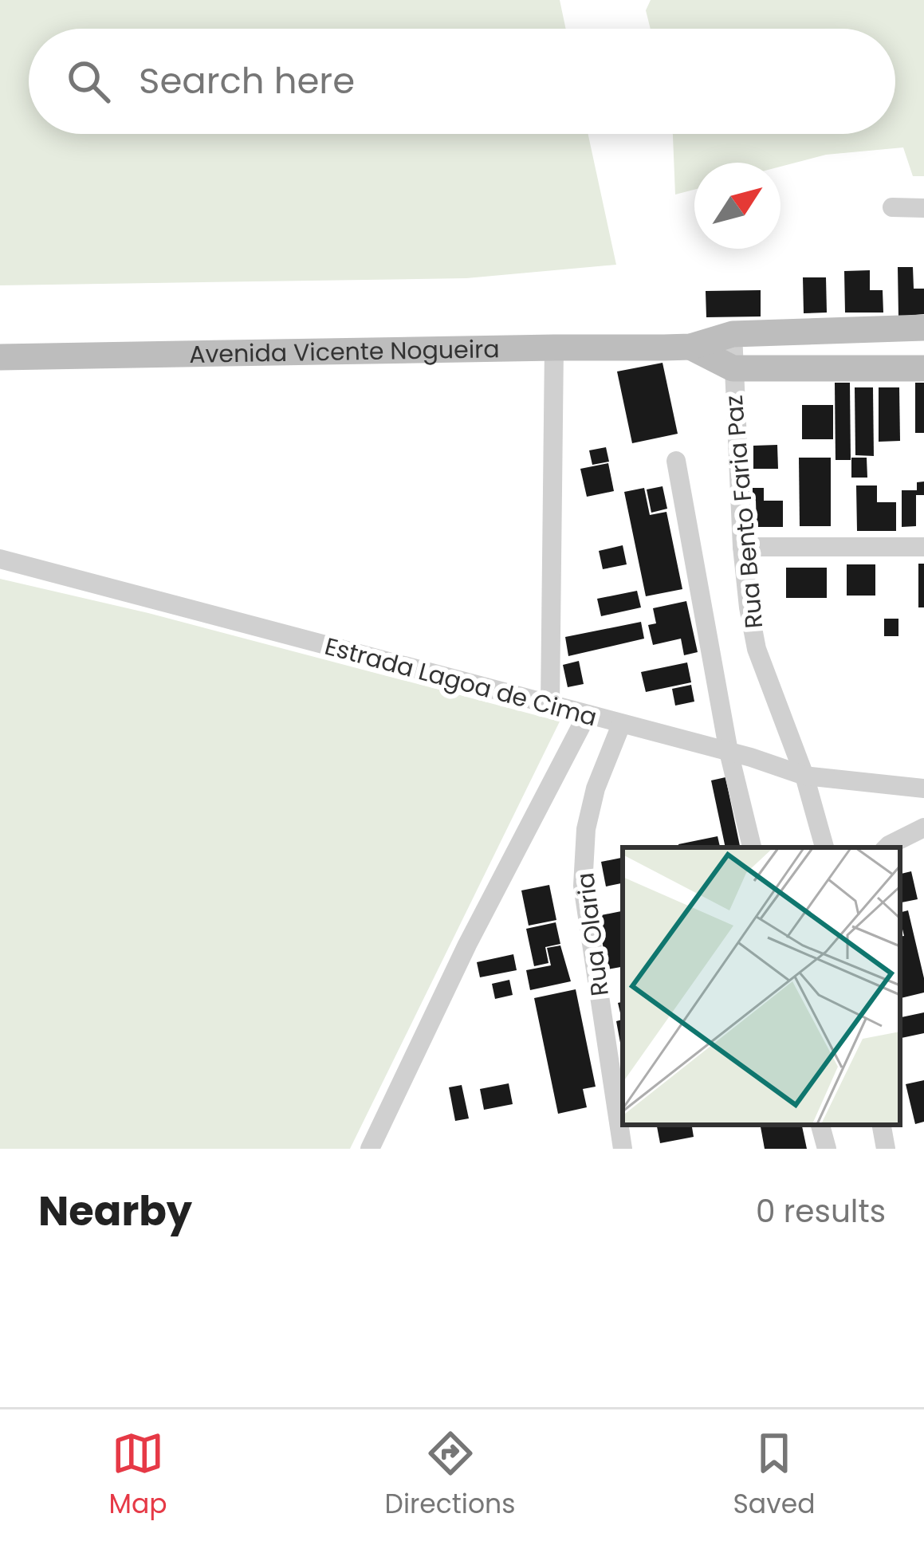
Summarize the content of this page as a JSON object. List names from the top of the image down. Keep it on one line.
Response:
{"streets":{"street":["Avenida Vicente Nogueira","Rua Bento Faria Paz","Estrada Lagoa de Cima","Rua Olaria"]},"crossings":[["Avenida Vicente Nogueira","Rua Bento Faria Paz"],["Rua Bento Faria Paz","Estrada Lagoa de Cima"],["Estrada Lagoa de Cima","Rua Olaria"]],"north":"top right","page":{"search":"Search here","heading":["Nearby","0 results"],"nav":["Map","Directions","Saved"]}}
